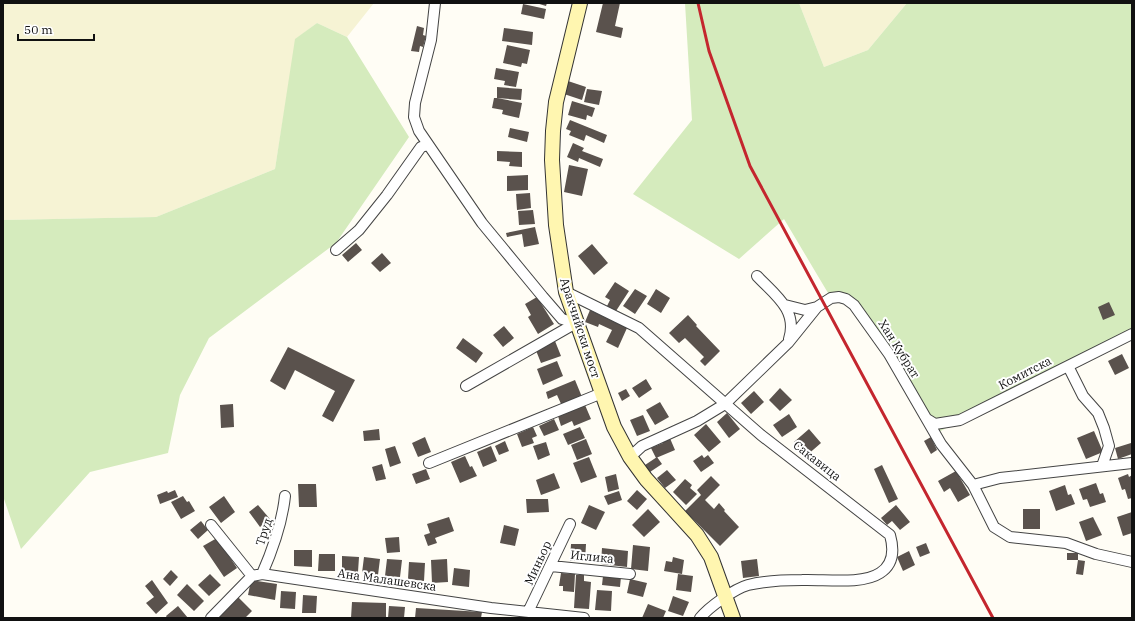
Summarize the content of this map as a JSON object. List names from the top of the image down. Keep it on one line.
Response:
{"streets":{"main road":["Аракчийски мост"],"street":["Хан Кубрат","Комитска","Сакавица","Труд","Иглика","Миньор","Ана Малашевска"]},"crossings":[["Аракчийски мост","Хан Кубрат"],["Аракчийски мост","Сакавица"],["Хан Кубрат","Комитска"],["Хан Кубрат","Сакавица"],["Труд","Ана Малашевска"],["Иглика","Миньор"],["Миньор","Ана Малашевска"]],"scale_bar":"50 m"}
